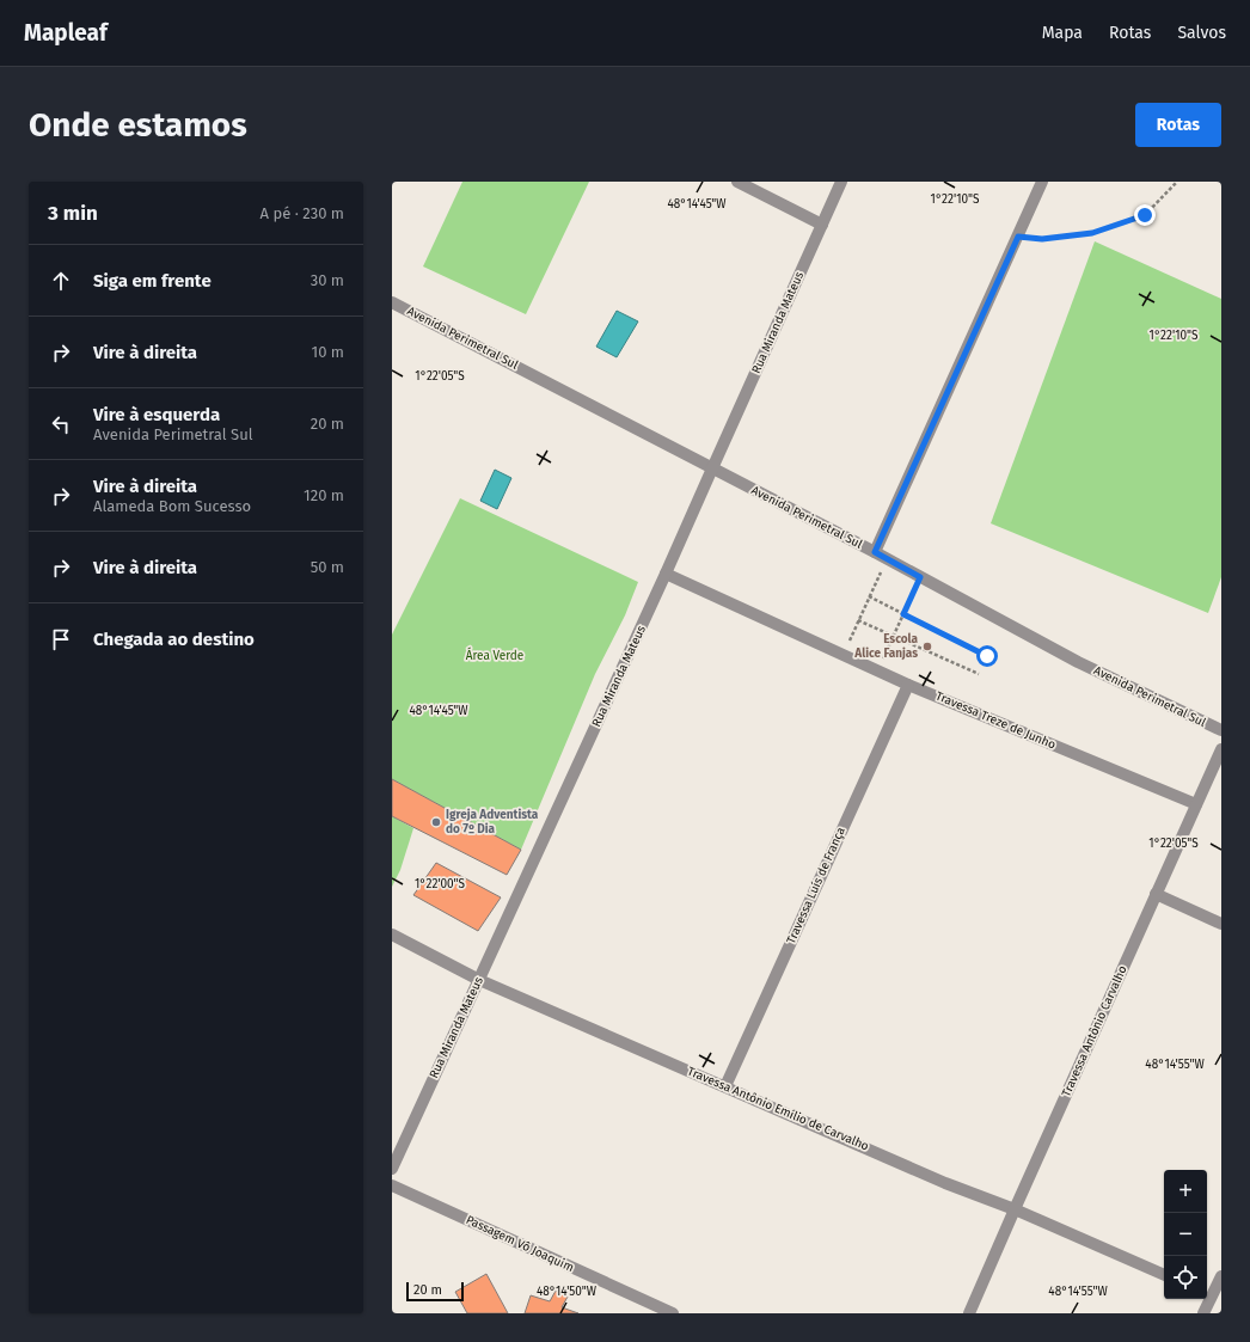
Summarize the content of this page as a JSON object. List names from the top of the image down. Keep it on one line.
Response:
{"streets":{"street":["Rua Miranda Mateus","Avenida Perimetral Sul","Travessa Treze de Junho","Travessa Luís de França","Travessa Antônio Carvalho","Travessa Antônio Emílio de Carvalho","Passagem Vô Joaquim"]},"crossings":[["Rua Miranda Mateus","Avenida Perimetral Sul"],["Rua Miranda Mateus","Travessa Treze de Junho"],["Rua Miranda Mateus","Travessa Antônio Emílio de Carvalho"],["Travessa Treze de Junho","Travessa Luís de França"],["Travessa Treze de Junho","Travessa Antônio Carvalho"],["Travessa Luís de França","Travessa Antônio Emílio de Carvalho"],["Travessa Antônio Carvalho","Travessa Antônio Emílio de Carvalho"]],"parks":["Área Verde"],"places":["Escola Alice Fanjas","Igreja Adventista do 7º Dia"],"scale_bar":"20 m","page":{"header":"Mapleaf","nav":["Mapa","Rotas","Salvos"],"buttons":"Rotas","title":"Onde estamos","heading":["3 min","A pé · 230 m"],"list":[["Siga em frente","30 m"],["Vire à direita","10 m"],["Vire à esquerda","Avenida Perimetral Sul","20 m"],["Vire à direita","Alameda Bom Sucesso","120 m"],["Vire à direita","50 m"],"Chegada ao destino"],"map_buttons":["+","−"],"scale":"20 m"},"coordinates":["1°22'10\"S","48°14'45\"W","1°22'05\"S","1°22'00\"S","48°14'55\"W","48°14'50\"W"]}
